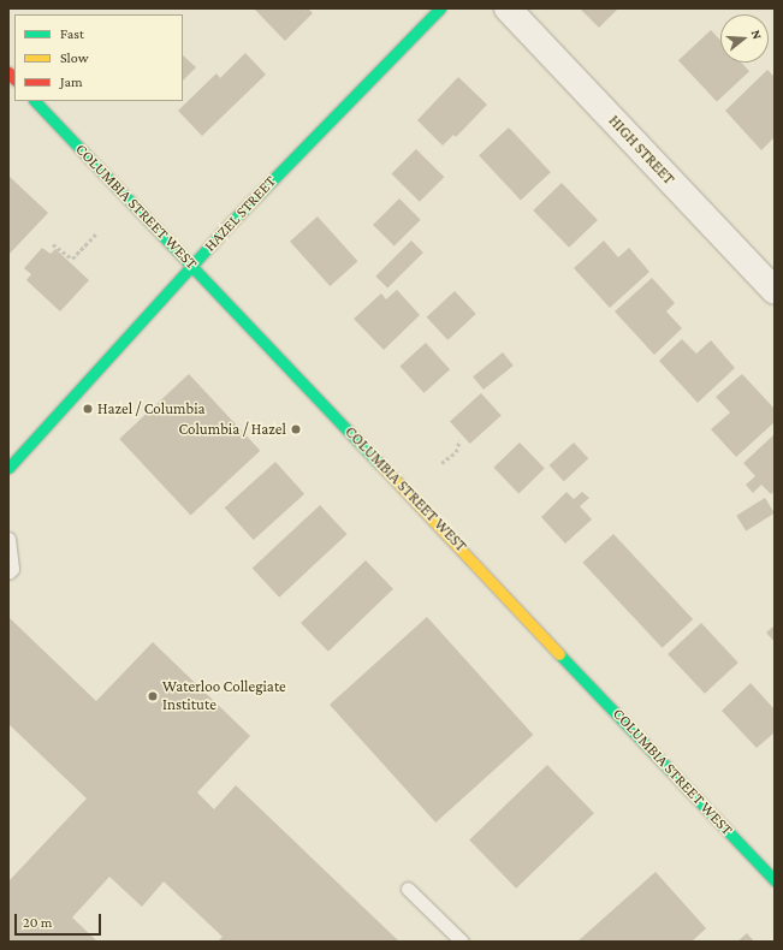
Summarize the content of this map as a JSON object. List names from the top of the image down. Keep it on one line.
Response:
{"streets":{"main road":["COLUMBIA STREET WEST","HAZEL STREET"],"street":["HIGH STREET"]},"crossings":[["COLUMBIA STREET WEST","HAZEL STREET"]],"places":["Hazel / Columbia","Columbia / Hazel","Waterloo Collegiate Institute"],"legend":["Fast","Slow","Jam"],"scale_bar":"20 m","north":"right"}
